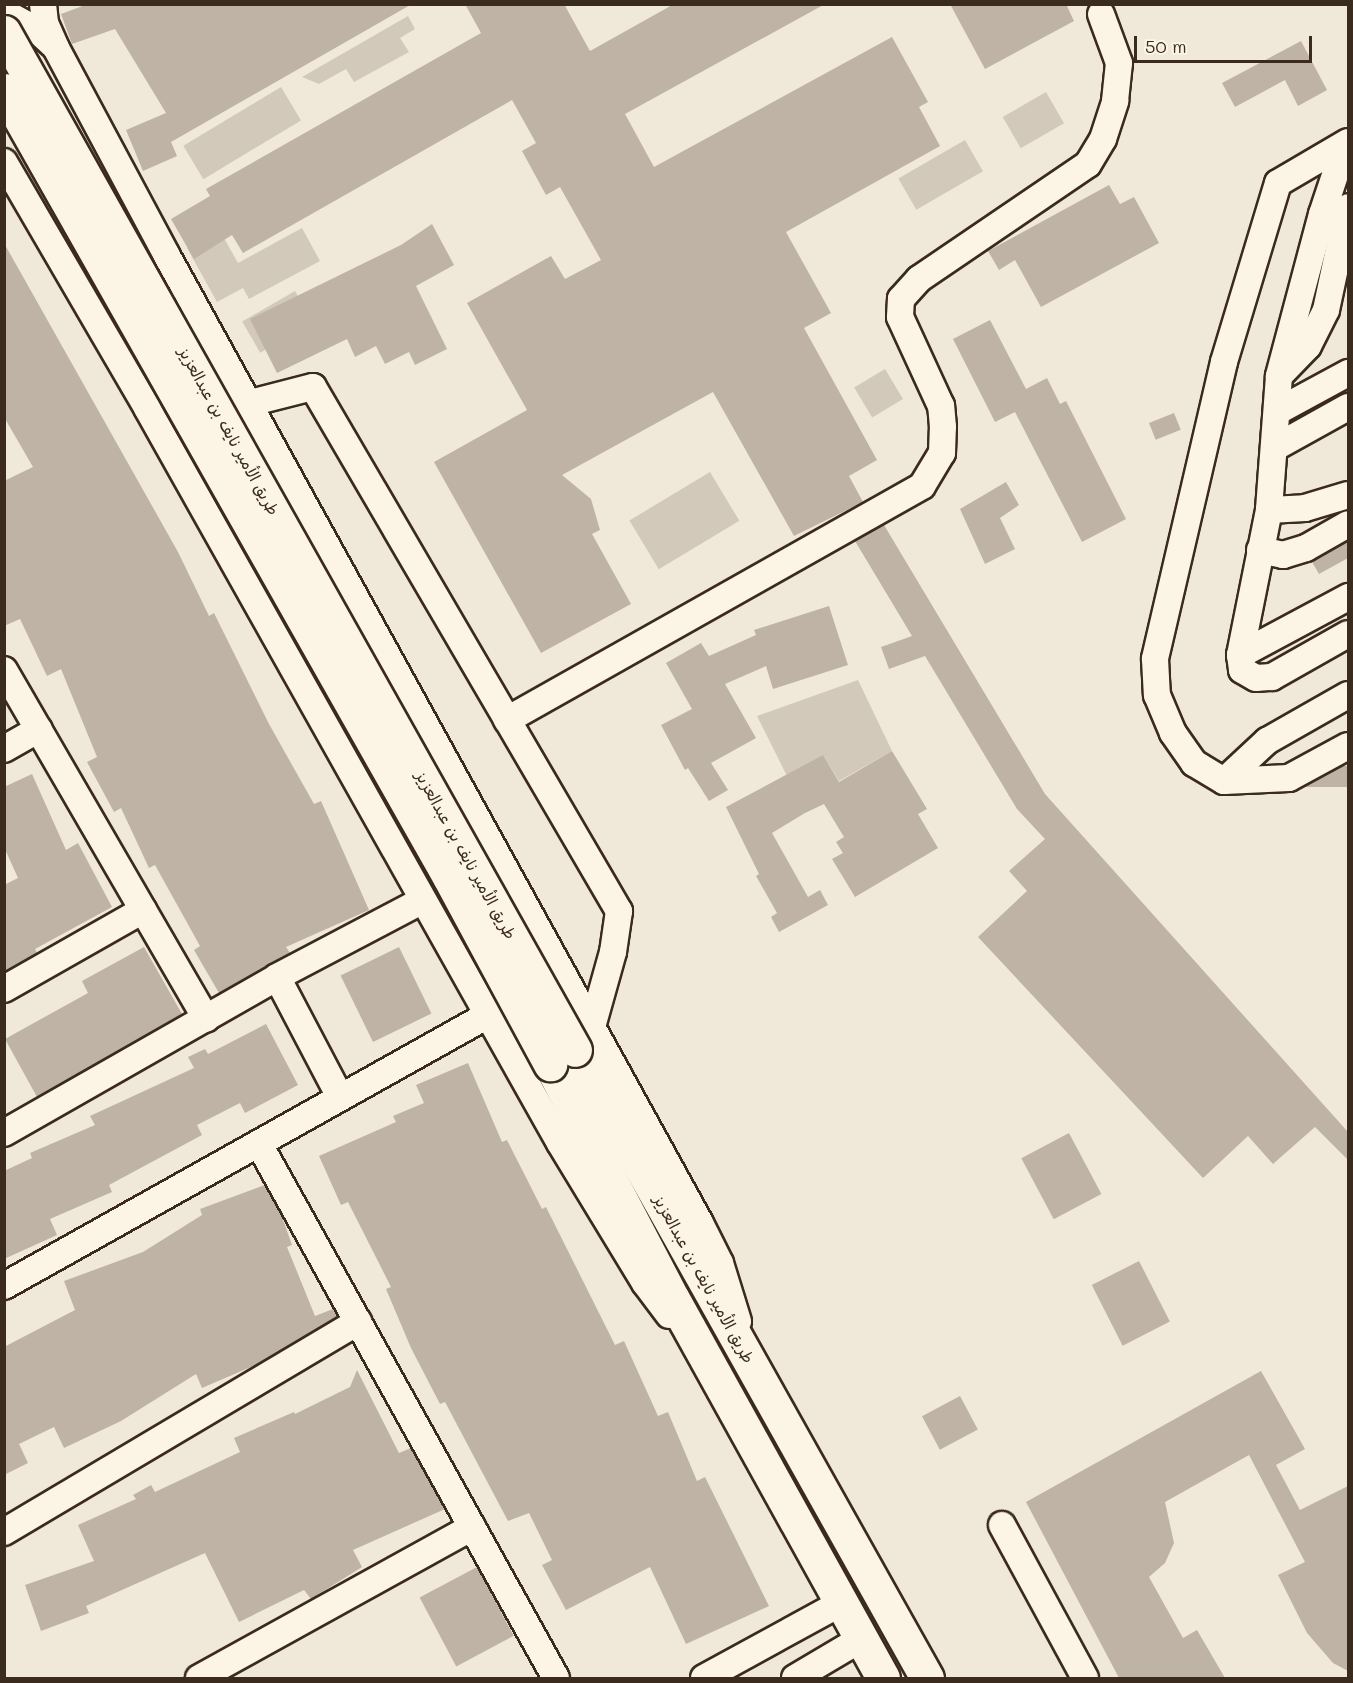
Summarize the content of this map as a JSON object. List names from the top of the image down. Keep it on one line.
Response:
{"streets":{"main road":["طريق الأمير نايف بن عبدالعزيز"]},"scale_bar":"50 m"}
